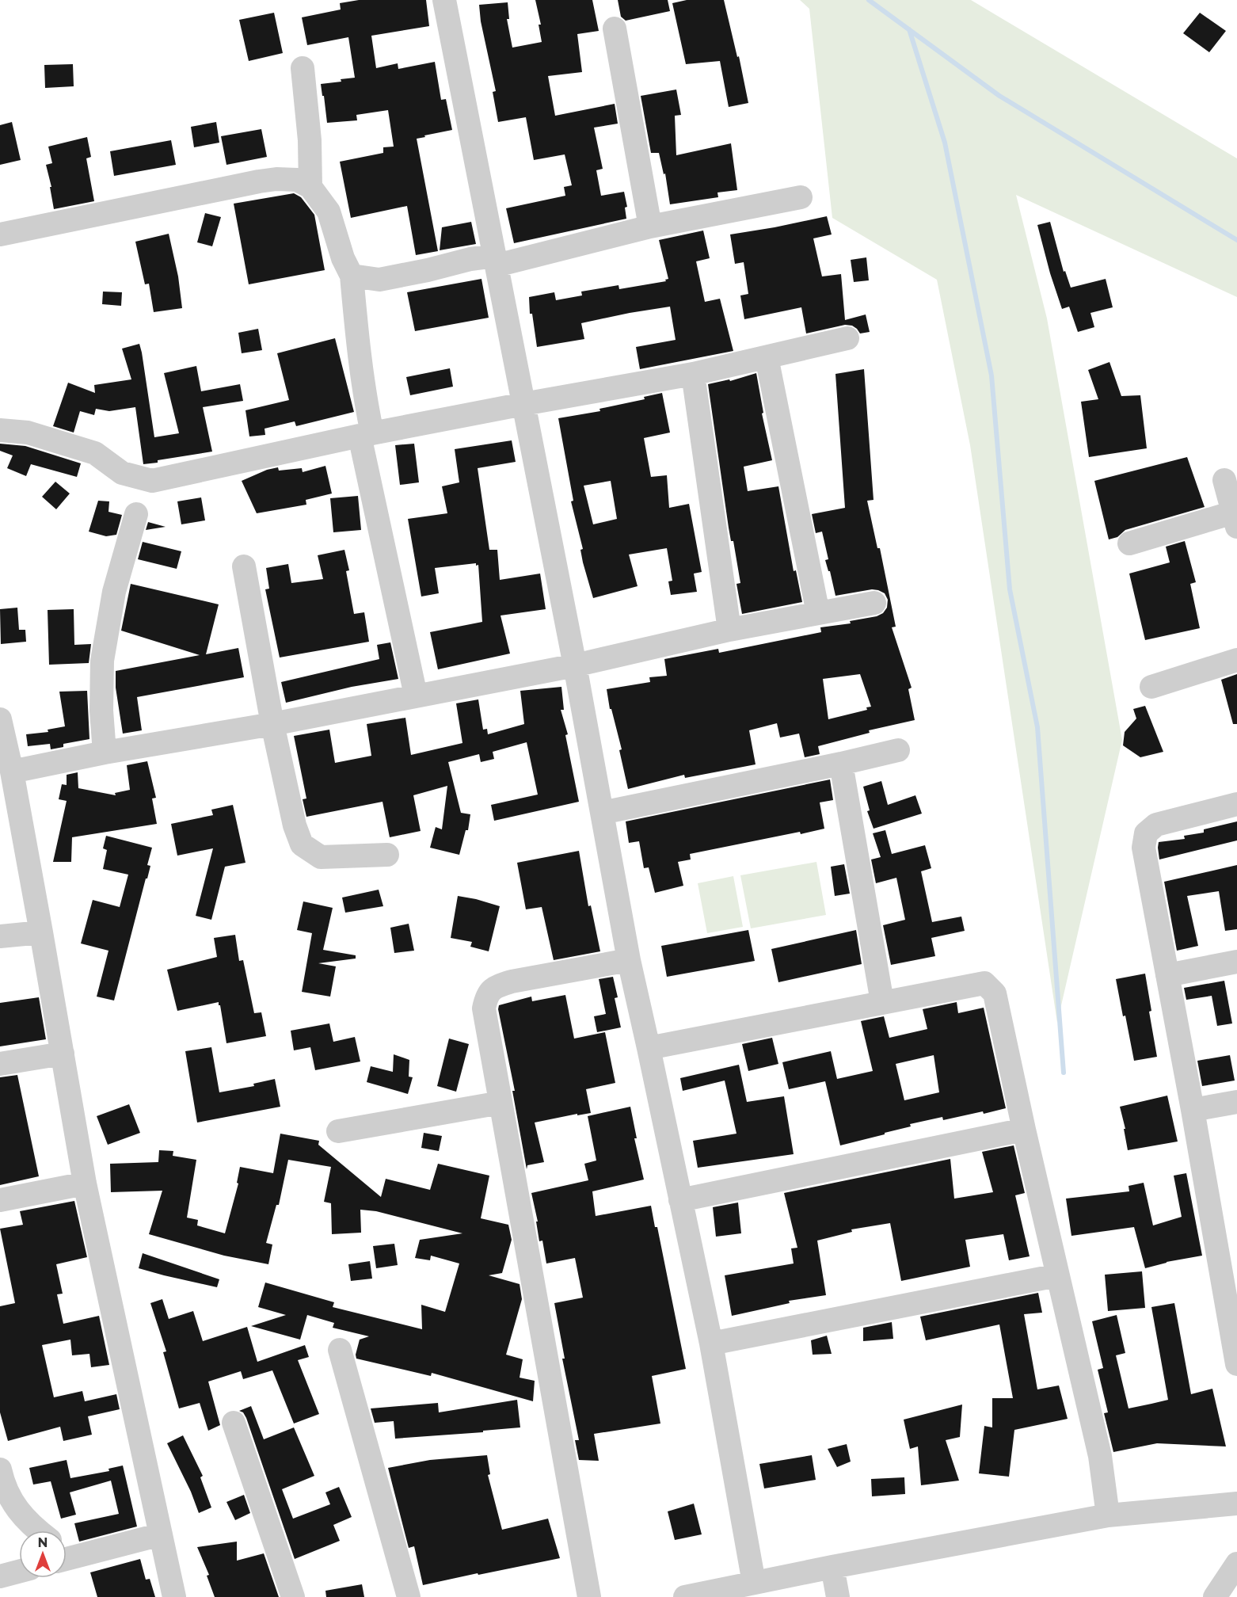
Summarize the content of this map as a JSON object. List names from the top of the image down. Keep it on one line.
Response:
{"north":"top"}
